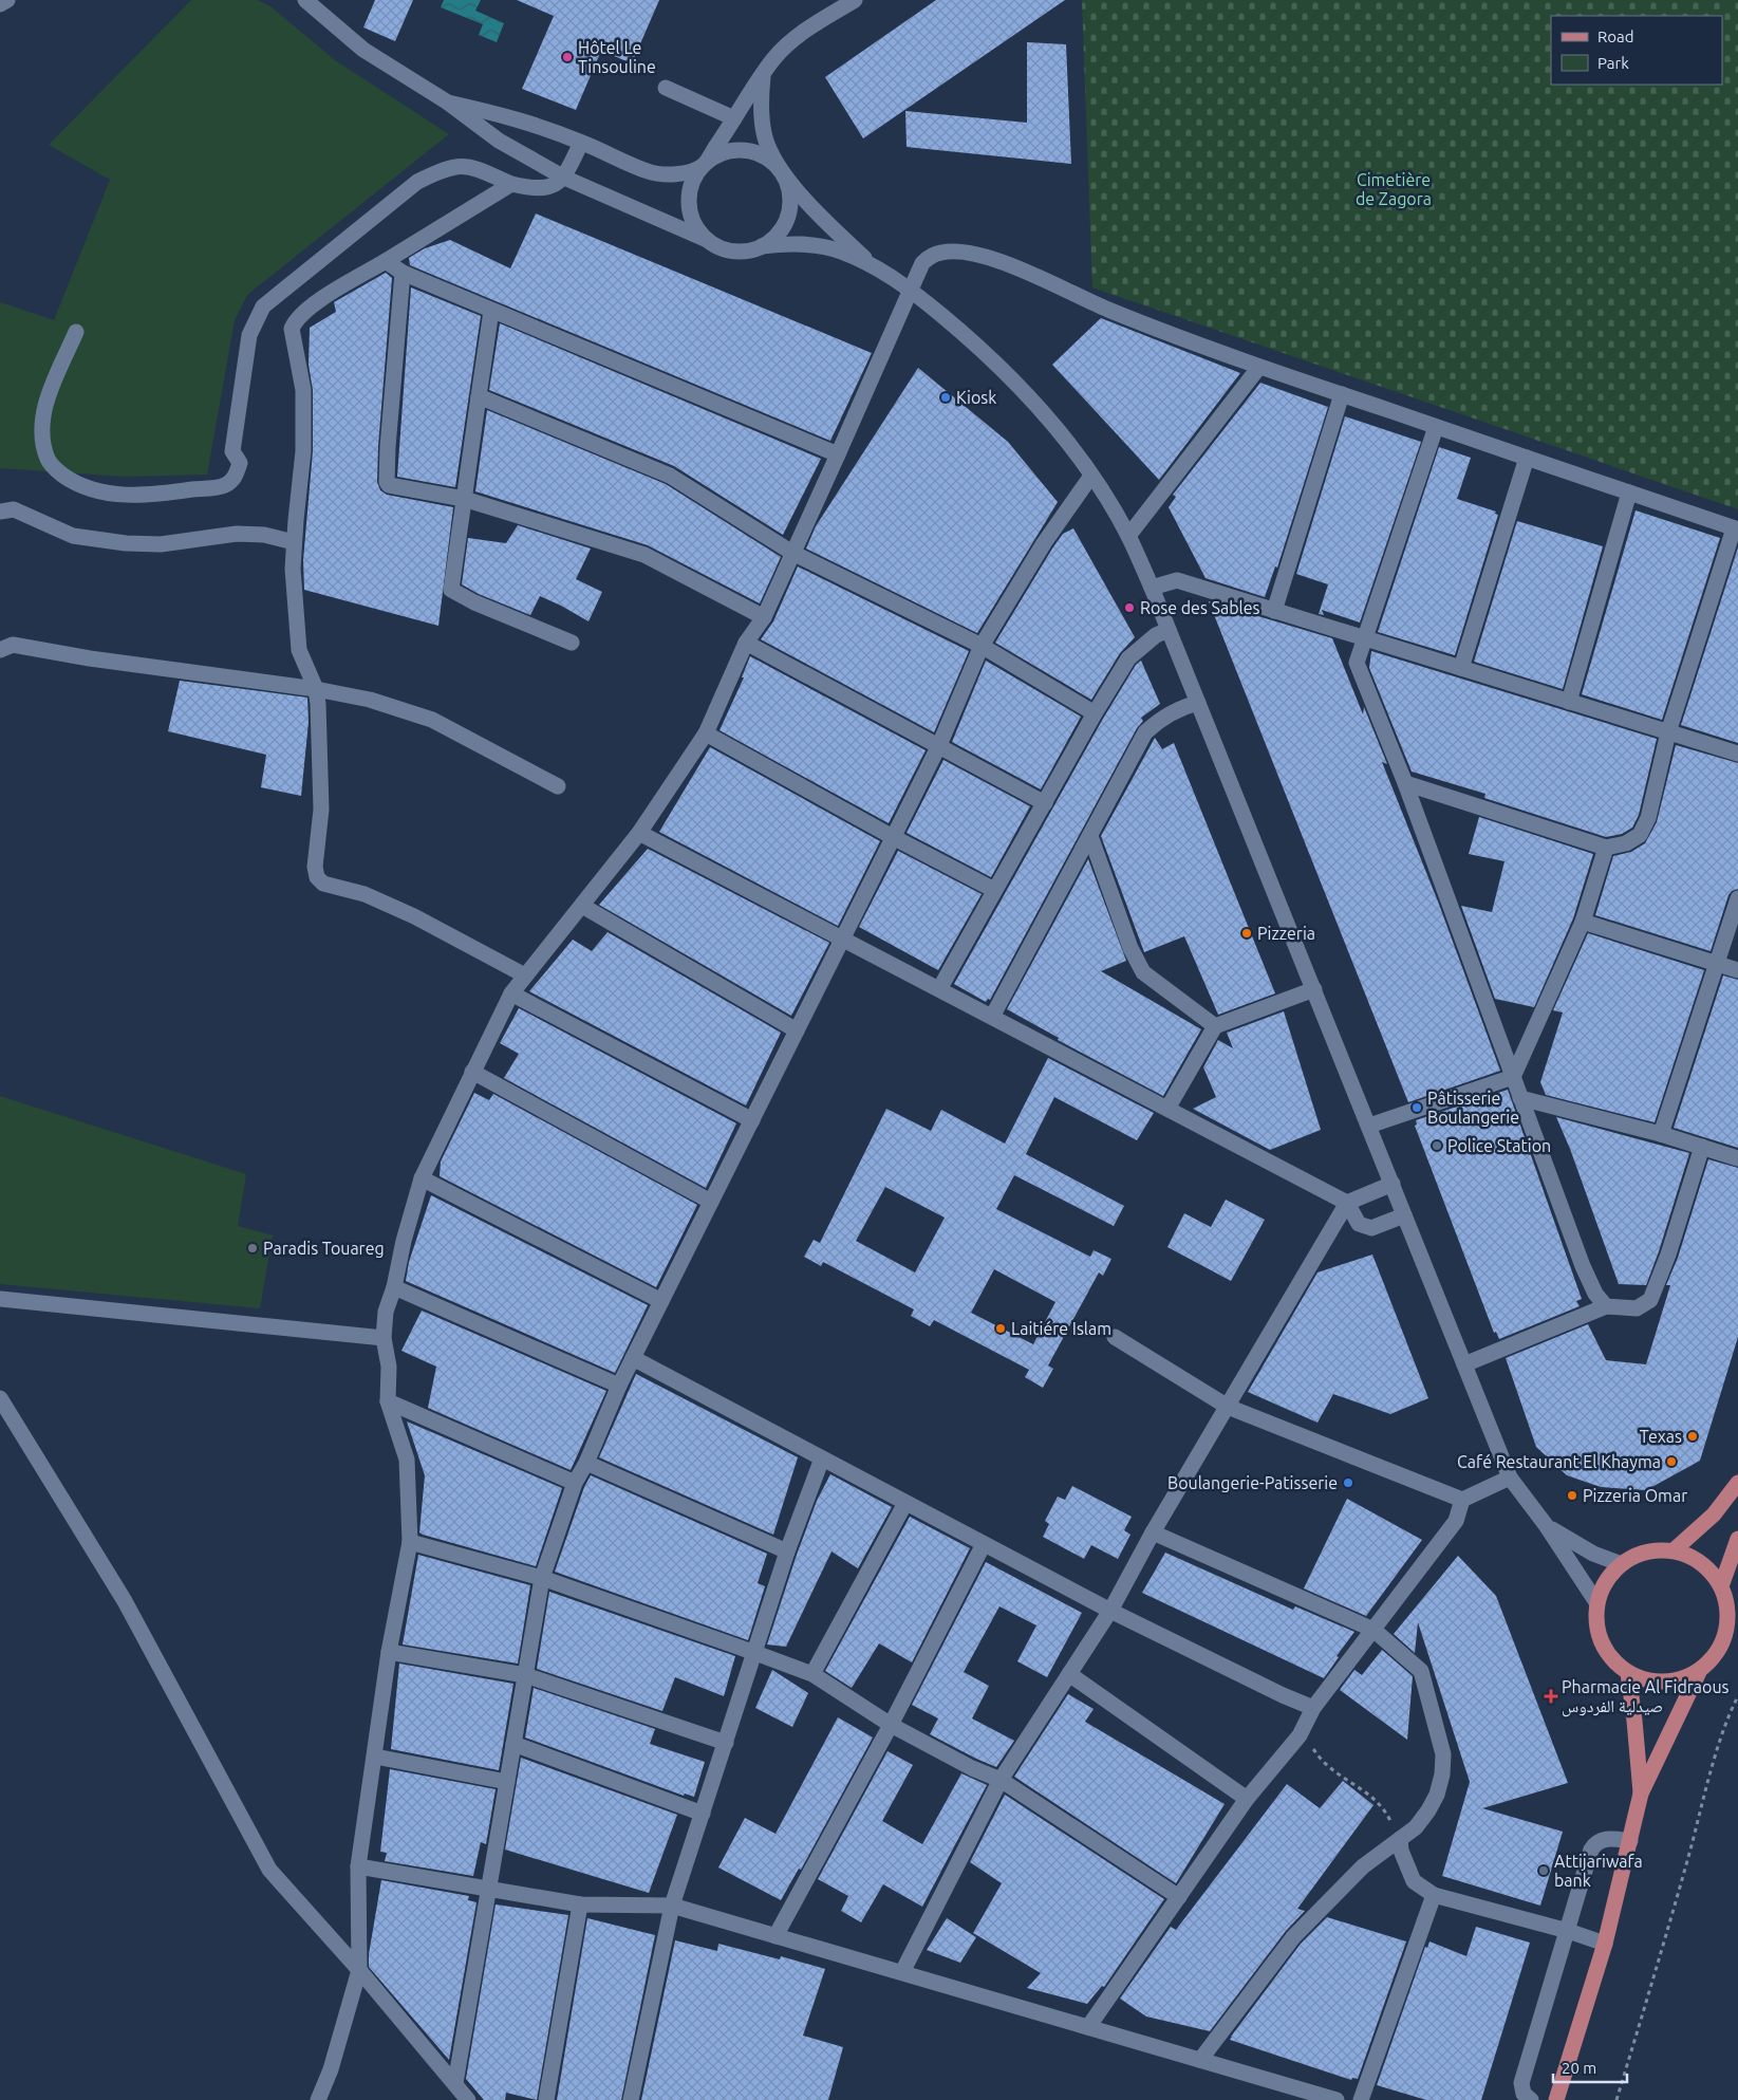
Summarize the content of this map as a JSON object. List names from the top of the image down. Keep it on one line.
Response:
{"parks":["Cimetière de Zagora"],"places":{"other":["Hôtel Le Tinsouline","Kiosk","Rose des Sables","Pizzeria","Pâtisserie Boulangerie","Police Station","Paradis Touareg","Laitiére Islam","Texas","Café Restaurant El Khayma","Boulangerie-Patisserie","Pizzeria Omar","Attijariwafa bank"],"health":["Pharmacie Al Fidraous صيدلية الفردوس"]},"legend":["Road","Park"],"scale_bar":"20 m"}
